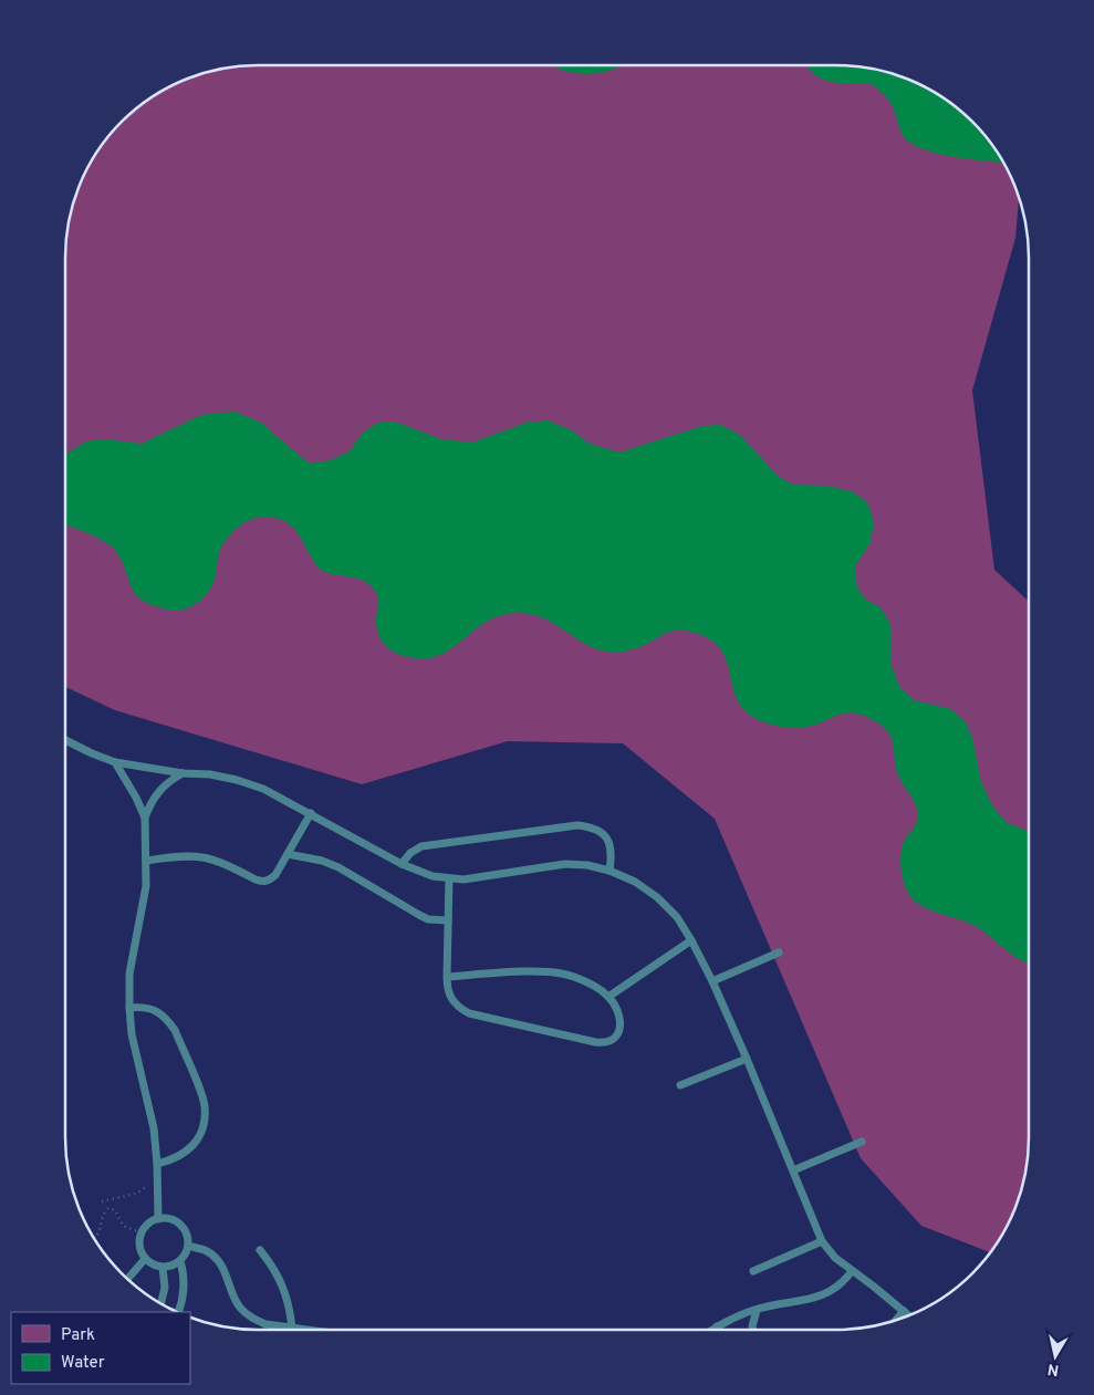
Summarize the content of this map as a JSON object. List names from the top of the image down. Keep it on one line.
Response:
{"legend":["Park","Water"],"north":"bottom"}
